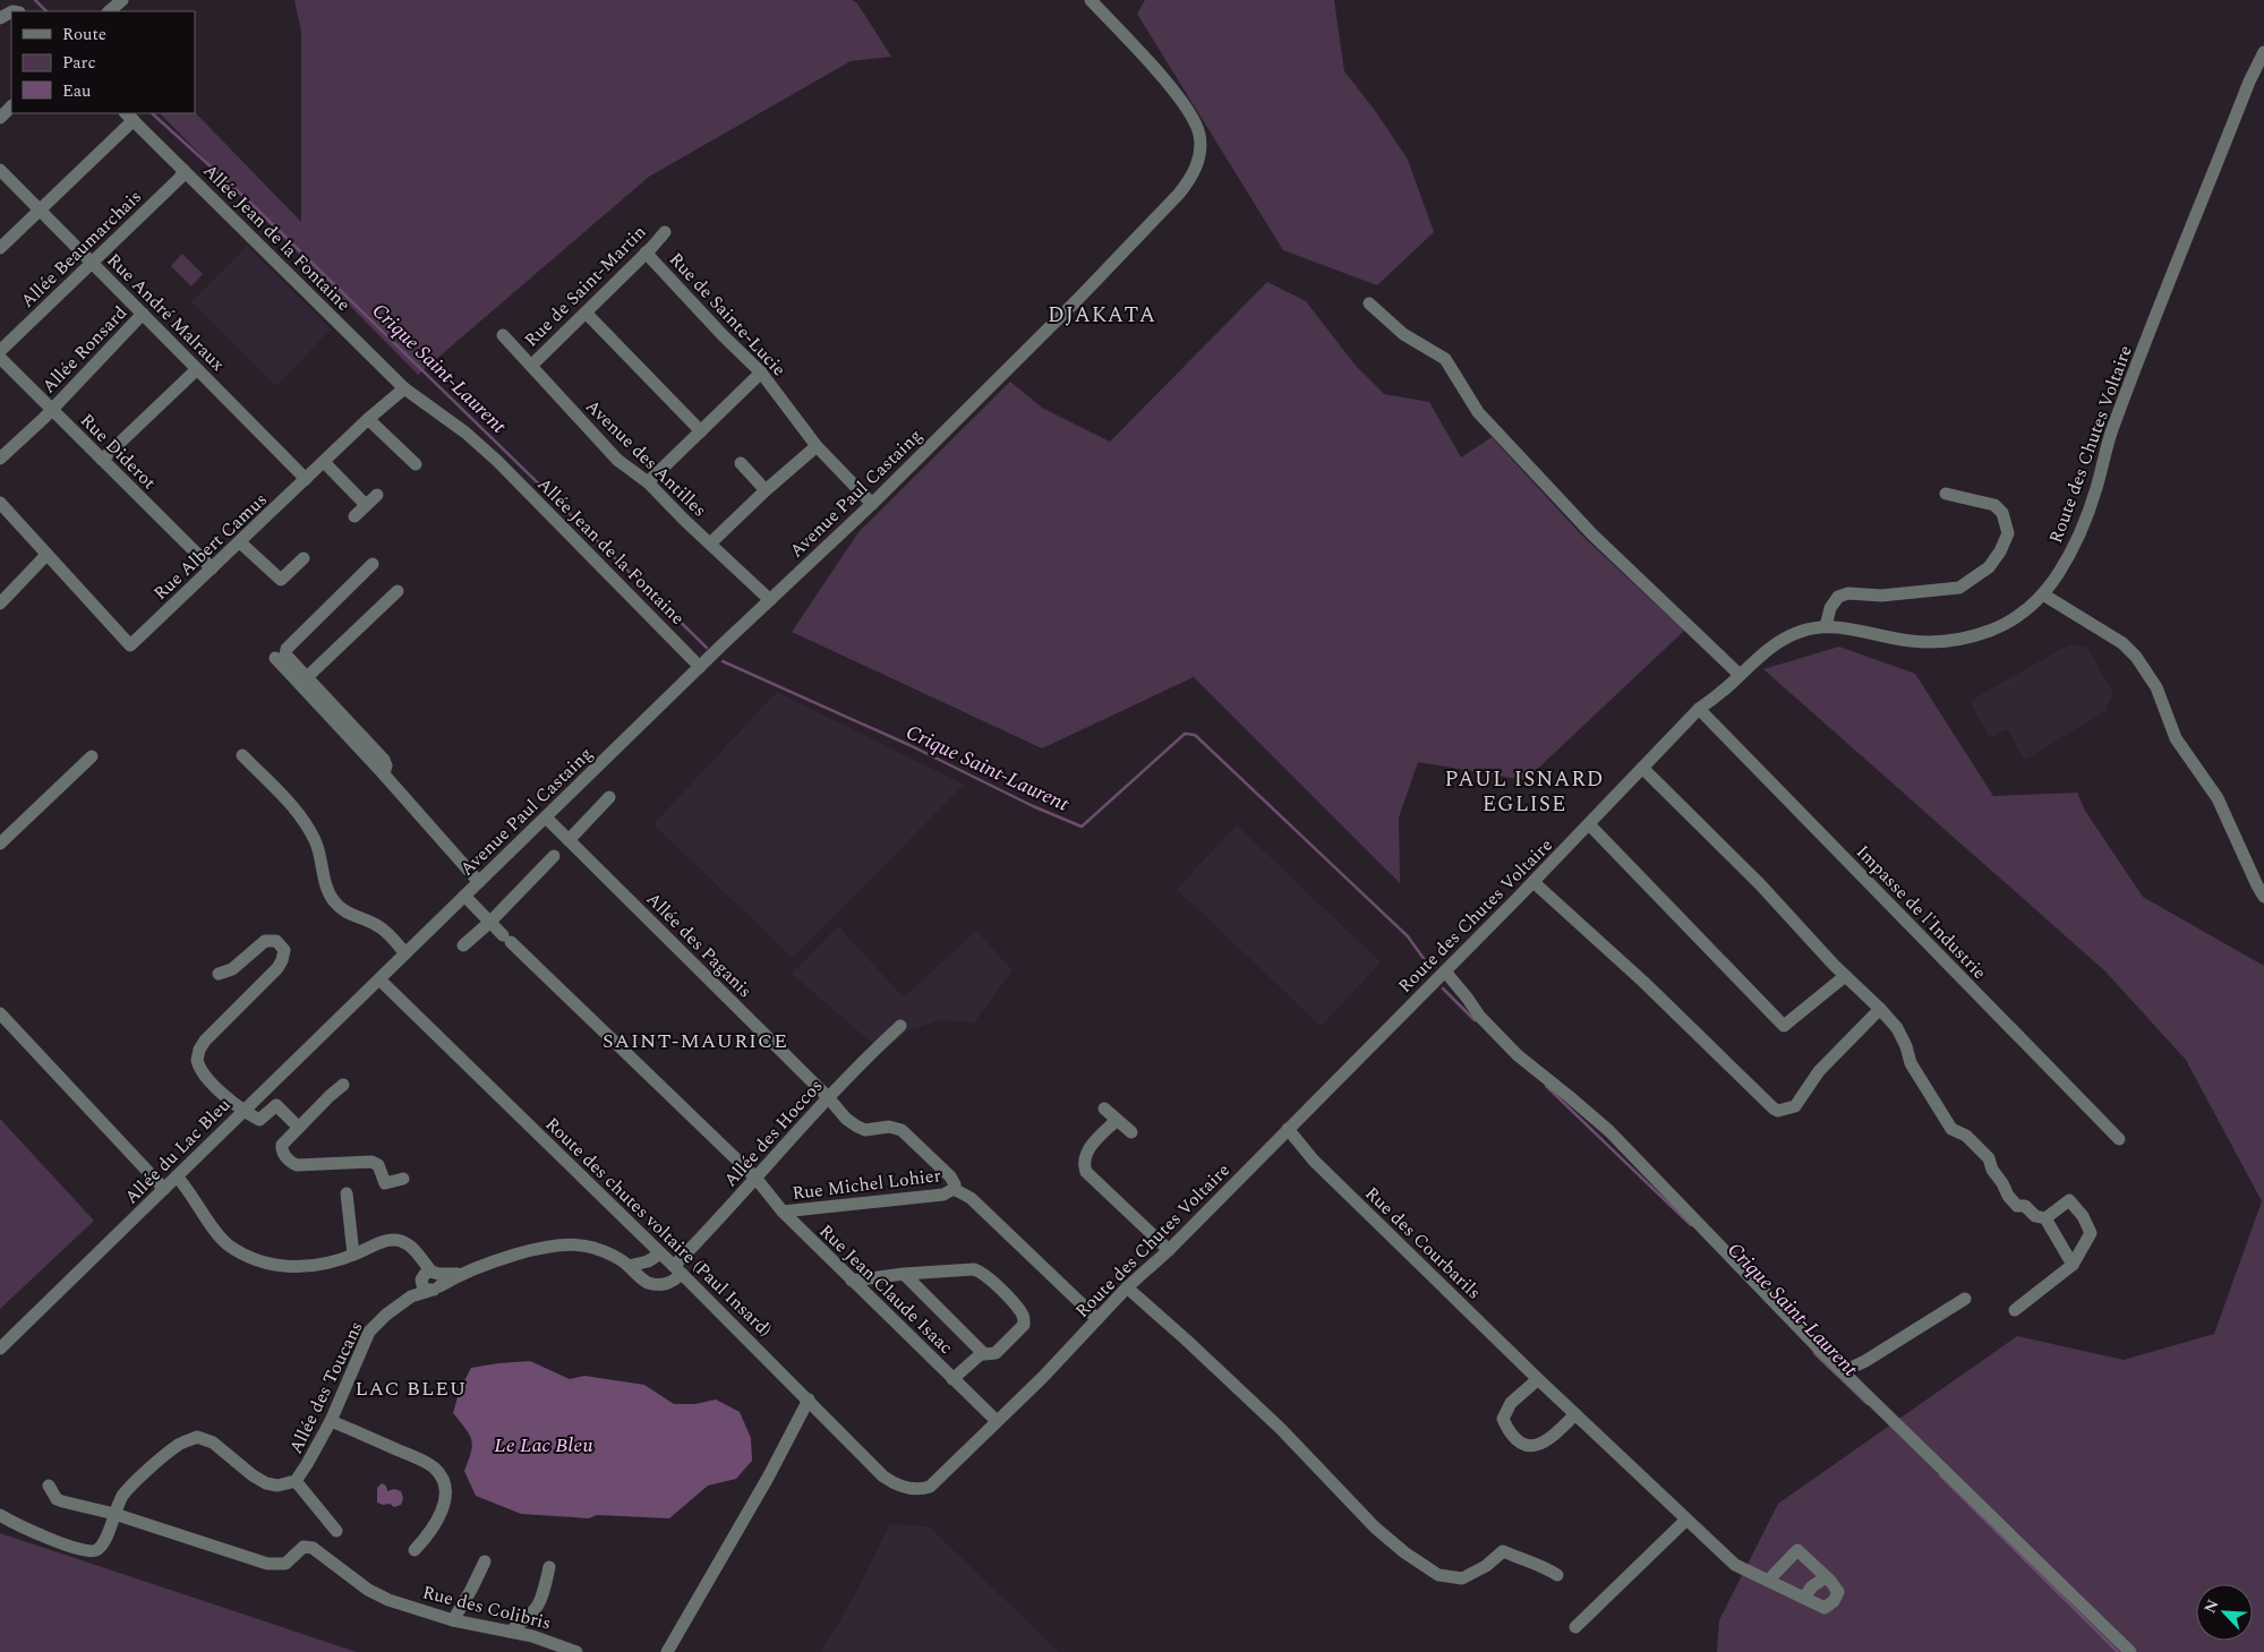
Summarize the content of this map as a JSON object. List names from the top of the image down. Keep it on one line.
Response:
{"streets":{"street":["Allée Jean de la Fontaine","Allée Beaumarchais","Rue de Saint-Martin","Rue André Malraux","Rue de Sainte-Lucie","Allée Ronsard","Route des Chutes Voltaire","Rue Diderot","Avenue des Antilles","Avenue Paul Castaing","Rue Albert Camus","Impasse de l'Industrie","Allée des Paganis","Allée des Hoccos","Allée du Lac Bleu","Rue Michel Lohier","Route des chutes voltaire (Paul Insard)","Rue des Courbarils","Rue Jean Claude Isaac","Allée des Toucans","Rue des Colibris"]},"crossings":[["Allée Jean de la Fontaine","Allée Beaumarchais"],["Allée Jean de la Fontaine","Avenue Paul Castaing"],["Allée Jean de la Fontaine","Rue Albert Camus"],["Allée Beaumarchais","Rue André Malraux"],["Rue de Saint-Martin","Rue de Sainte-Lucie"],["Rue de Saint-Martin","Avenue des Antilles"],["Rue André Malraux","Allée Ronsard"],["Rue André Malraux","Rue Albert Camus"],["Rue de Sainte-Lucie","Avenue Paul Castaing"],["Allée Ronsard","Rue Diderot"],["Route des Chutes Voltaire","Impasse de l'Industrie"],["Route des Chutes Voltaire","Route des chutes voltaire (Paul Insard)"],["Route des Chutes Voltaire","Rue des Courbarils"],["Route des Chutes Voltaire","Rue Jean Claude Isaac"],["Rue Diderot","Rue Albert Camus"],["Avenue des Antilles","Avenue Paul Castaing"],["Avenue Paul Castaing","Allée des Paganis"],["Avenue Paul Castaing","Allée du Lac Bleu"],["Avenue Paul Castaing","Route des chutes voltaire (Paul Insard)"],["Avenue Paul Castaing","Rue Jean Claude Isaac"],["Allée des Paganis","Allée des Hoccos"],["Allée des Paganis","Rue Michel Lohier"],["Allée des Hoccos","Route des chutes voltaire (Paul Insard)"],["Allée des Hoccos","Rue Jean Claude Isaac"],["Allée du Lac Bleu","Route des chutes voltaire (Paul Insard)"],["Rue Michel Lohier","Rue Jean Claude Isaac"],["Allée des Toucans","Rue des Colibris"]],"districts":["DJAKATA","PAUL ISNARD EGLISE","SAINT-MAURICE","LAC BLEU"],"water":["Crique Saint-Laurent","Le Lac Bleu"],"legend":["Route","Parc","Eau"],"north":"top left"}
